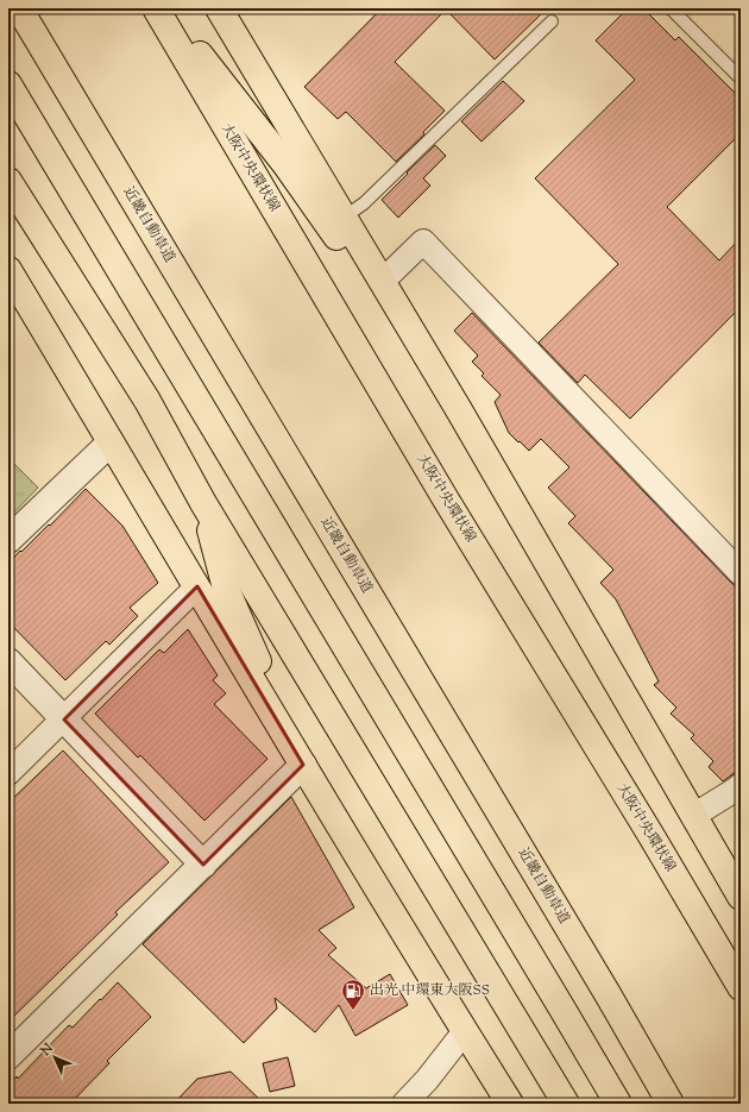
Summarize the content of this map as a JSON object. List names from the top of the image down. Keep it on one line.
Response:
{"streets":{"main road":["大阪中央環状線","近畿自動車道"]},"places":{"fuel station":["出光 中環東大阪SS"]},"north":"top left"}
